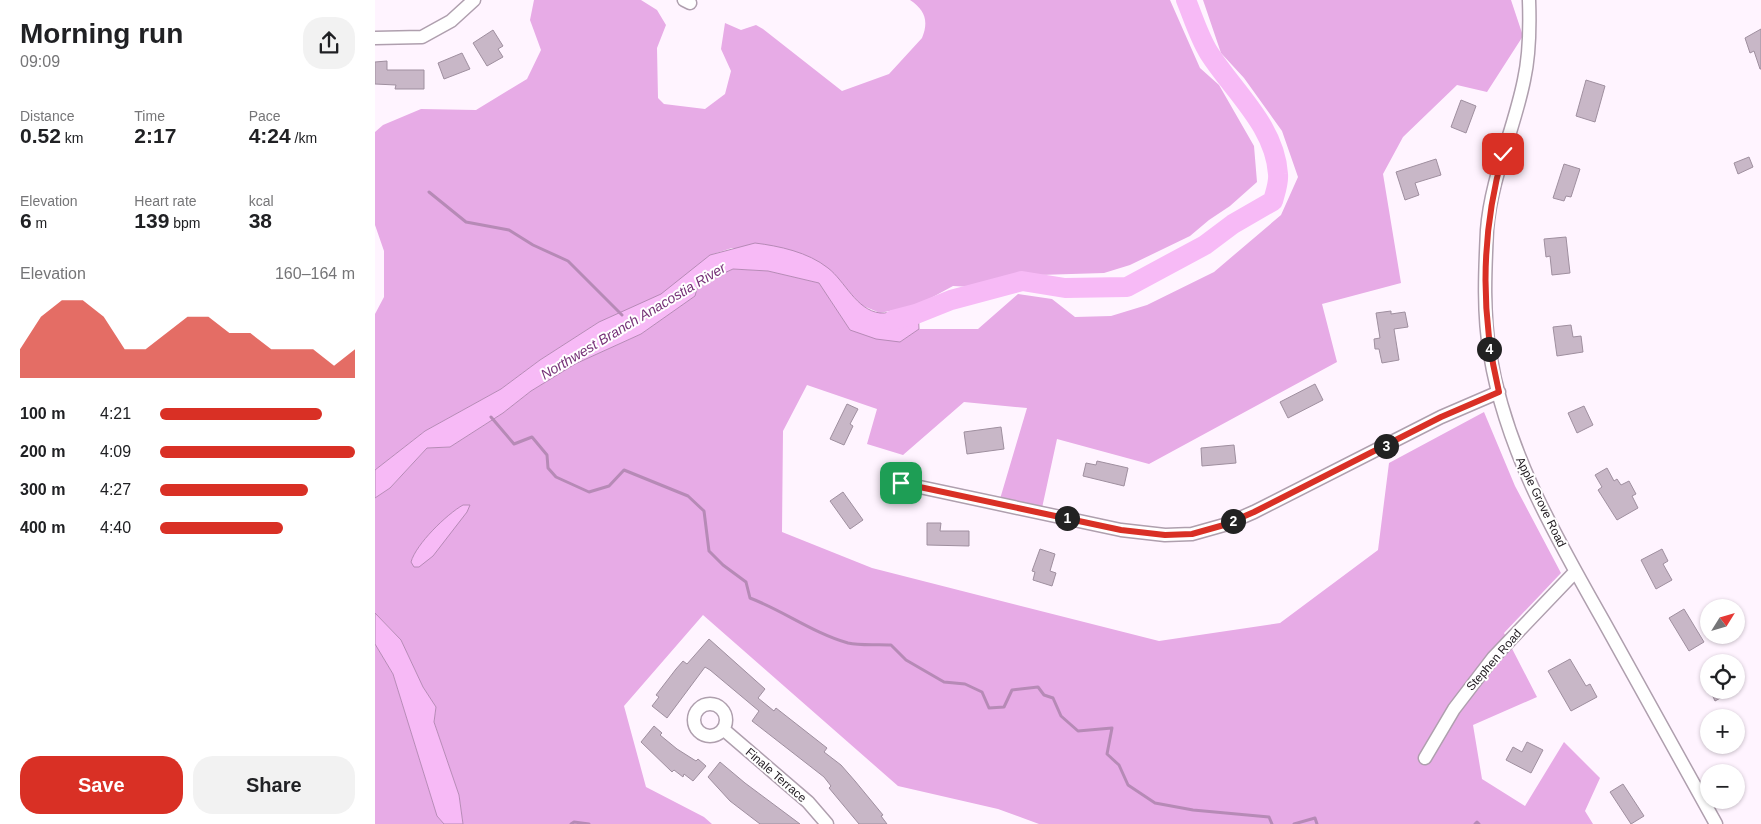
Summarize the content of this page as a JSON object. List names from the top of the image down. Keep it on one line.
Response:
{"streets":{"street":["Apple Grove Road","Stephen Road","Finale Terrace"]},"crossings":[["Apple Grove Road","Stephen Road"]],"water":["Northwest Branch Anacostia River"],"north":"top right","page":{"heading":["Morning run","09:09"],"stats":[["Distance","0.52 km"],["Time","2:17"],["Pace","4:24 /km"],["Elevation","6 m"],["Heart rate","139 bpm"],["kcal","38"]],"chart":["Elevation","160–164 m"],"pins":["4","3","1","2"],"list":[{"name":"100 m","note":"4:21"},{"name":"200 m","note":"4:09"},{"name":"300 m","note":"4:27"},{"name":"400 m","note":"4:40"}],"map_buttons":["+","−"],"buttons":["Save","Share"]}}
